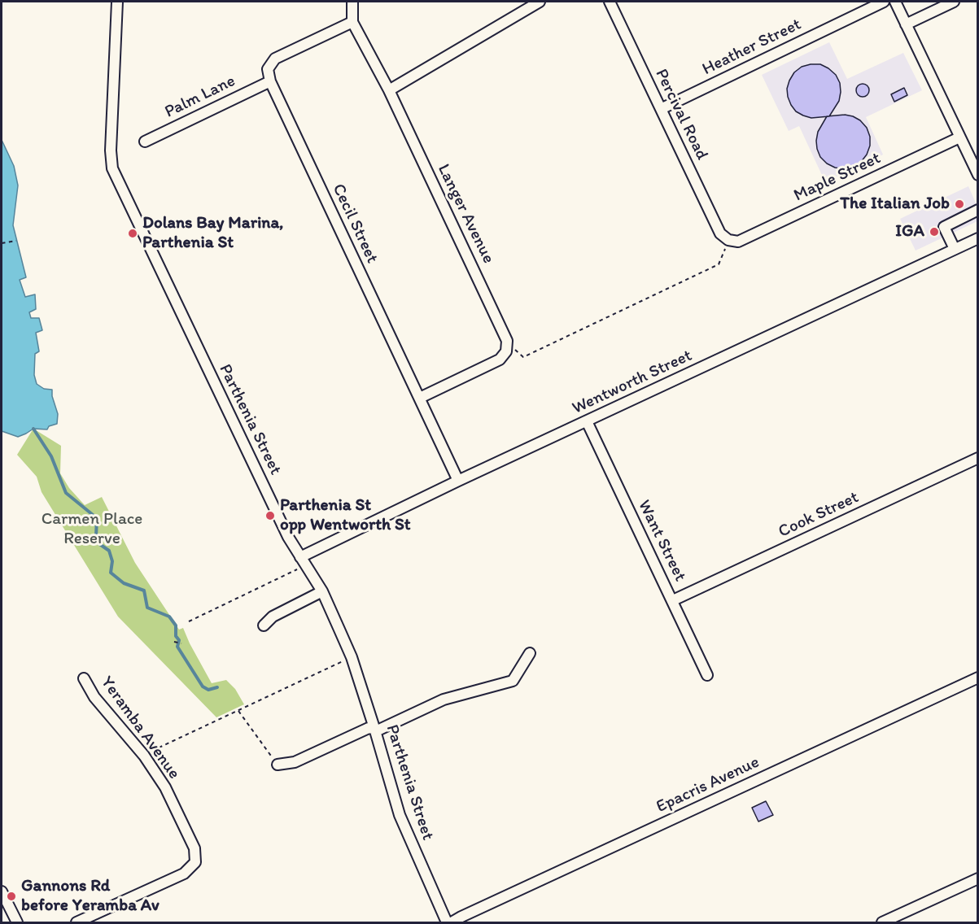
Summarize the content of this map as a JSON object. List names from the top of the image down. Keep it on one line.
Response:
{"streets":{"street":["Heather Street","Palm Lane","Percival Road","Maple Street","Langer Avenue","Cecil Street","Wentworth Street","Parthenia Street","Cook Street","Want Street","Yeramba Avenue","Epacris Avenue"]},"crossings":[["Heather Street","Percival Road"],["Palm Lane","Cecil Street"],["Percival Road","Maple Street"],["Cecil Street","Wentworth Street"],["Wentworth Street","Parthenia Street"],["Wentworth Street","Want Street"],["Cook Street","Want Street"]],"parks":["Carmen Place Reserve"],"places":["The Italian Job","IGA","Dolans Bay Marina, Parthenia St","Parthenia St opp Wentworth St","Gannons Rd before Yeramba Av"]}
